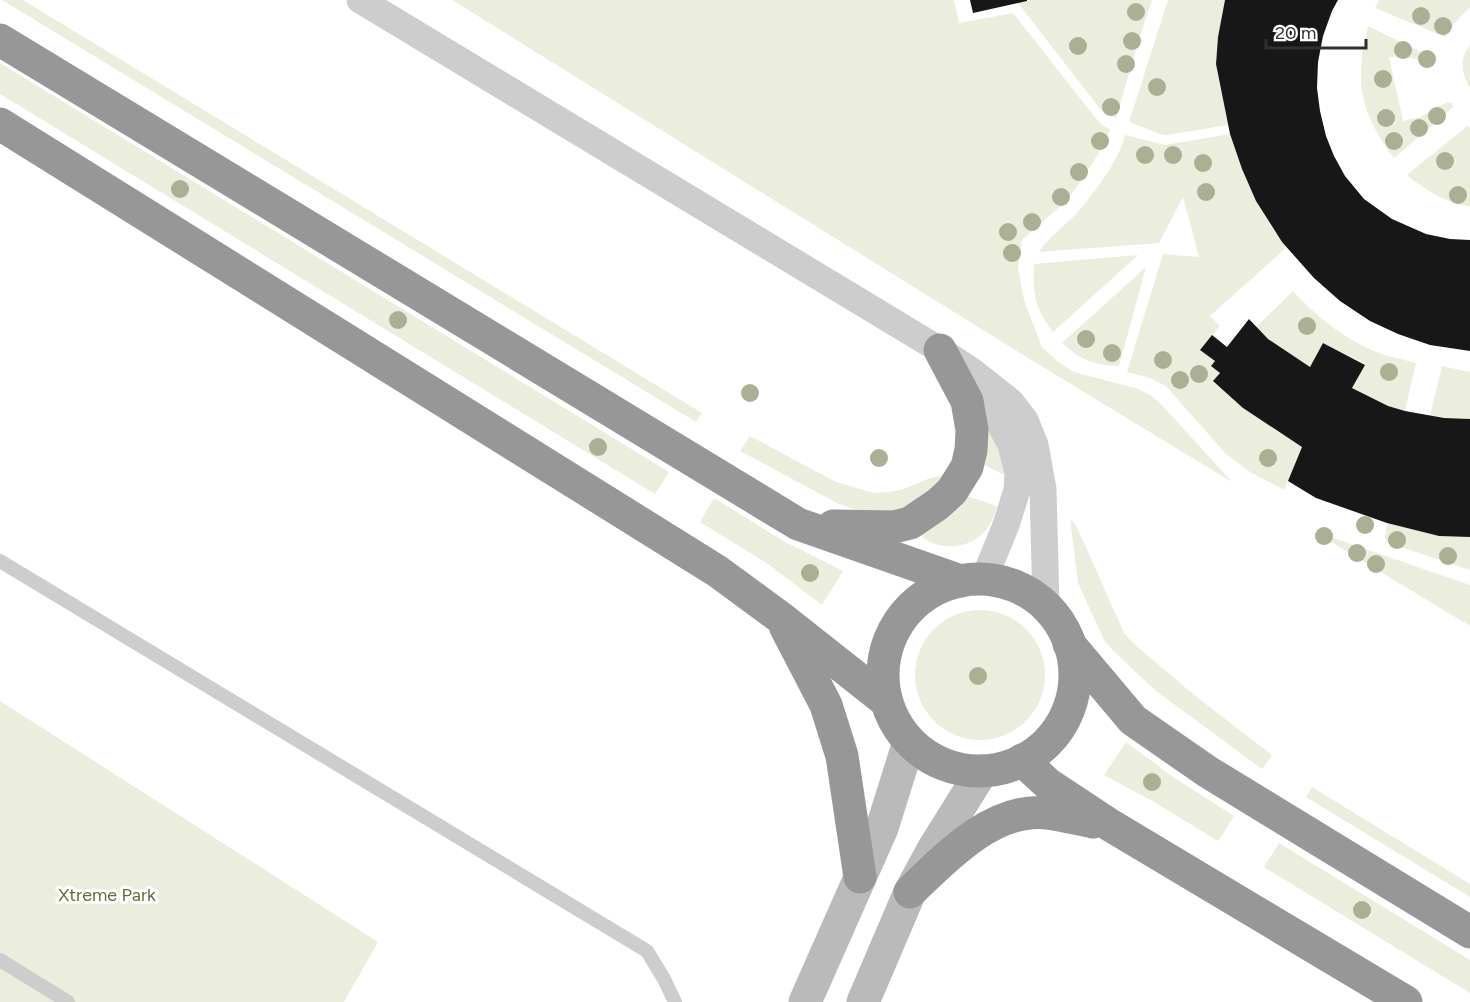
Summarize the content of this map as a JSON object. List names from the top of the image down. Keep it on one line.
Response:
{"parks":["Xtreme Park"],"scale_bar":"20 m"}
